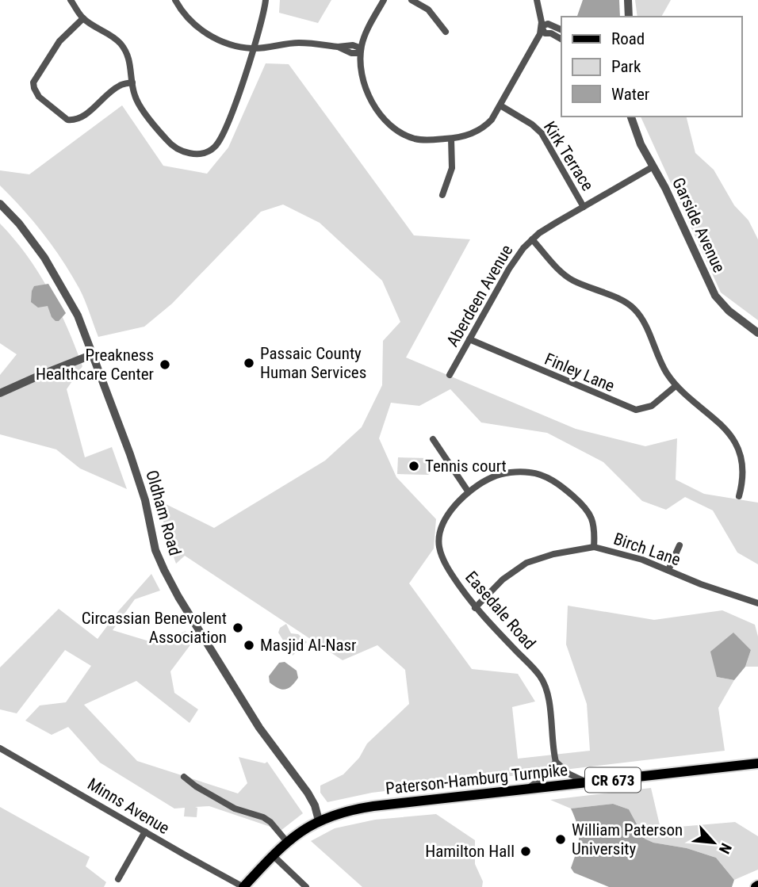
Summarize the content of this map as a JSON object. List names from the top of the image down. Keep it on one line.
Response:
{"streets":{"main road":["Paterson-Hamburg Turnpike","CR 673"],"street":["Kirk Terrace","Garside Avenue","Aberdeen Avenue","Finley Lane","Oldham Road","Birch Lane","Easedale Road","Minns Avenue"]},"crossings":[["Kirk Terrace","Aberdeen Avenue"],["Garside Avenue","Aberdeen Avenue"],["Aberdeen Avenue","Finley Lane"],["Oldham Road","Paterson-Hamburg Turnpike"],["Oldham Road","CR 673"],["Birch Lane","Easedale Road"],["Paterson-Hamburg Turnpike","CR 673"],["CR 673","Minns Avenue"]],"places":["Passaic County Human Services","Preakness Healthcare Center","Tennis court","Circassian Benevolent Association","Masjid Al-Nasr","William Paterson University","Hamilton Hall"],"legend":["Road","Park","Water"],"north":"bottom right"}
